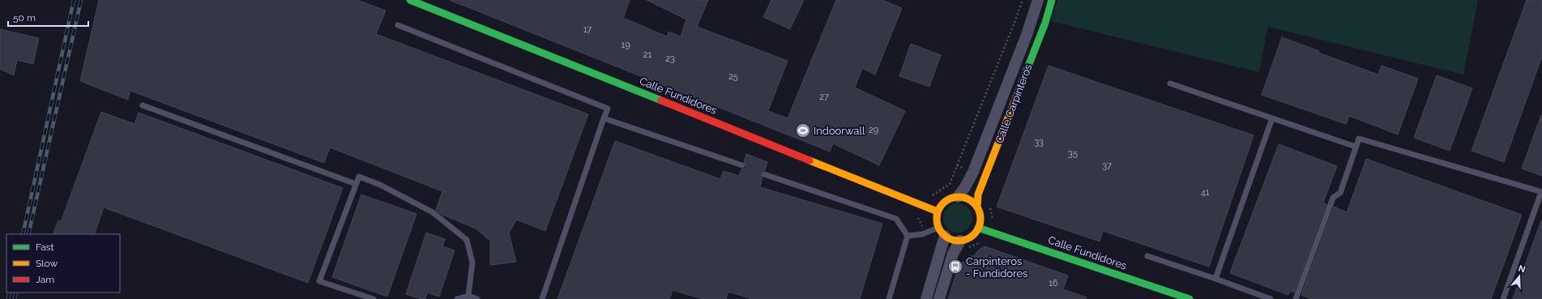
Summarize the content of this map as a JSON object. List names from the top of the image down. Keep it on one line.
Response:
{"streets":{"street":["Calle Fundidores","Calle Carpinteros"]},"crossings":[["Calle Fundidores","Calle Carpinteros"]],"places":{"sports":["Indoorwall"],"bus stop":["Carpinteros - Fundidores"]},"house_numbers":["17","19","21","23","25","27","29","33","35","37","41","16"],"legend":["Fast","Slow","Jam"],"scale_bar":"50 m","north":"top"}
